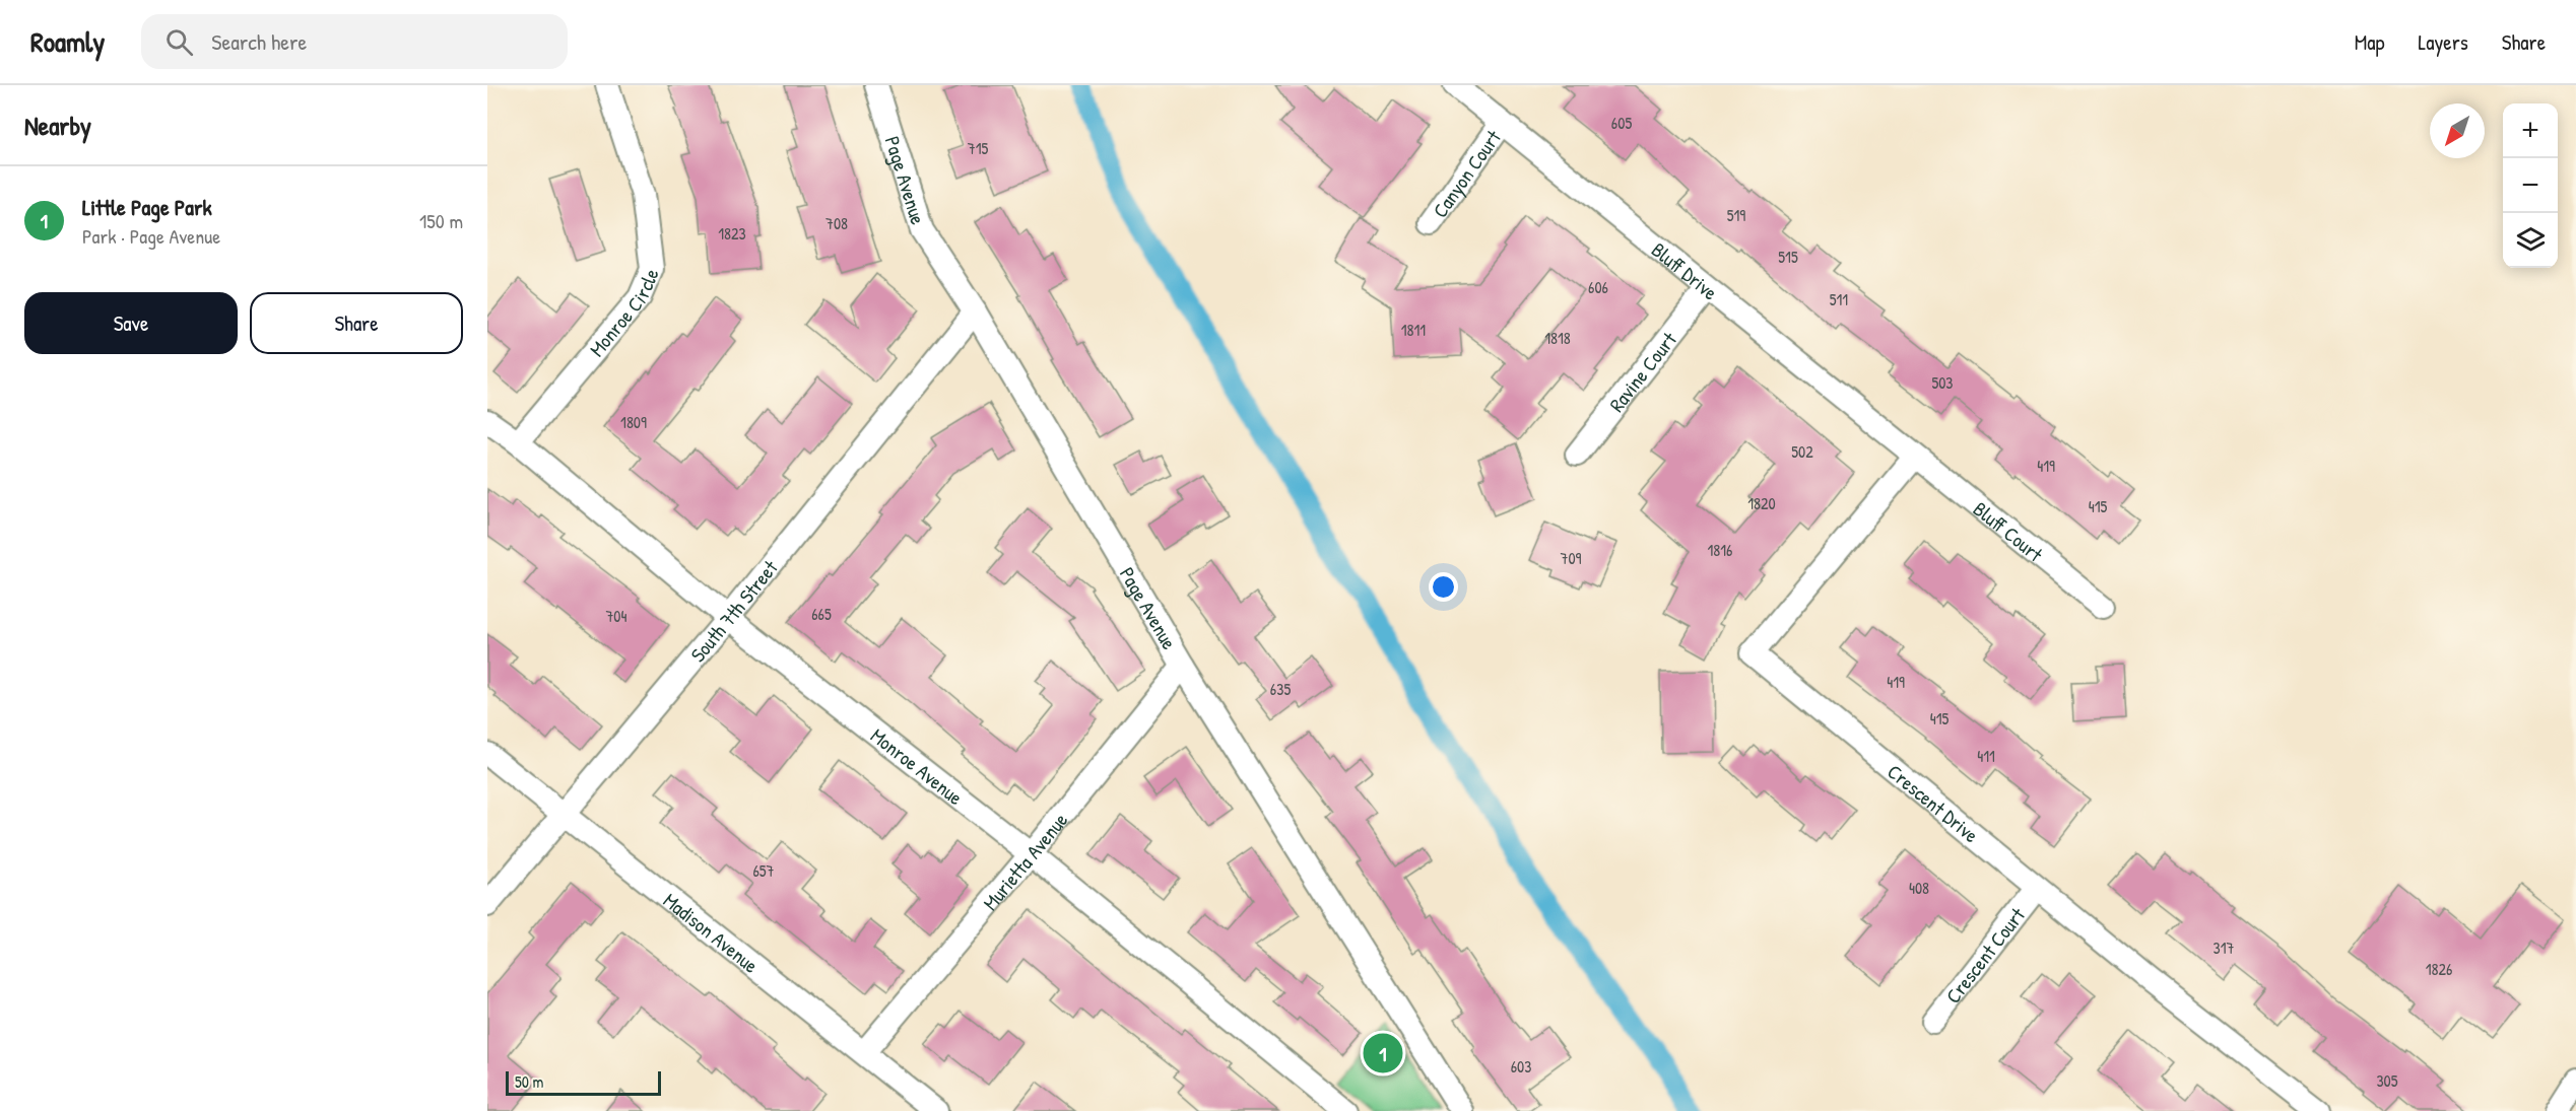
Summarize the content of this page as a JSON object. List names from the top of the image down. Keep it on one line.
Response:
{"streets":{"street":["Canyon Court","Page Avenue","Bluff Drive","Monroe Circle","Ravine Court","Bluff Court","South 7th Street","Monroe Avenue","Crescent Drive","Murietta Avenue","Madison Avenue","Crescent Court"]},"crossings":[["Canyon Court","Bluff Drive"],["Page Avenue","South 7th Street"],["Page Avenue","Murietta Avenue"],["Bluff Drive","Ravine Court"],["Bluff Drive","Bluff Court"],["Bluff Drive","Crescent Drive"],["Monroe Circle","Monroe Avenue"],["Bluff Court","Crescent Drive"],["South 7th Street","Monroe Avenue"],["South 7th Street","Madison Avenue"],["Monroe Avenue","Murietta Avenue"],["Crescent Drive","Crescent Court"],["Murietta Avenue","Madison Avenue"]],"house_numbers":["605","715","519","708","1823","515","606","511","1811","1818","503","1809","502","419","1820","415","1816","709","665","704","419","635","415","411","657","408","317","1826","603","305"],"scale_bar":"50 m","north":"bottom left","page":{"header":"Roamly","search":"Search here","nav":["Map","Layers","Share"],"heading":"Nearby","map_buttons":["+","−"],"list":[{"mark":"1","name":"Little Page Park","note":"Park · Page Avenue","value":"150 m"}],"buttons":["Save","Share"],"pins":"1","scale":"50 m"}}
